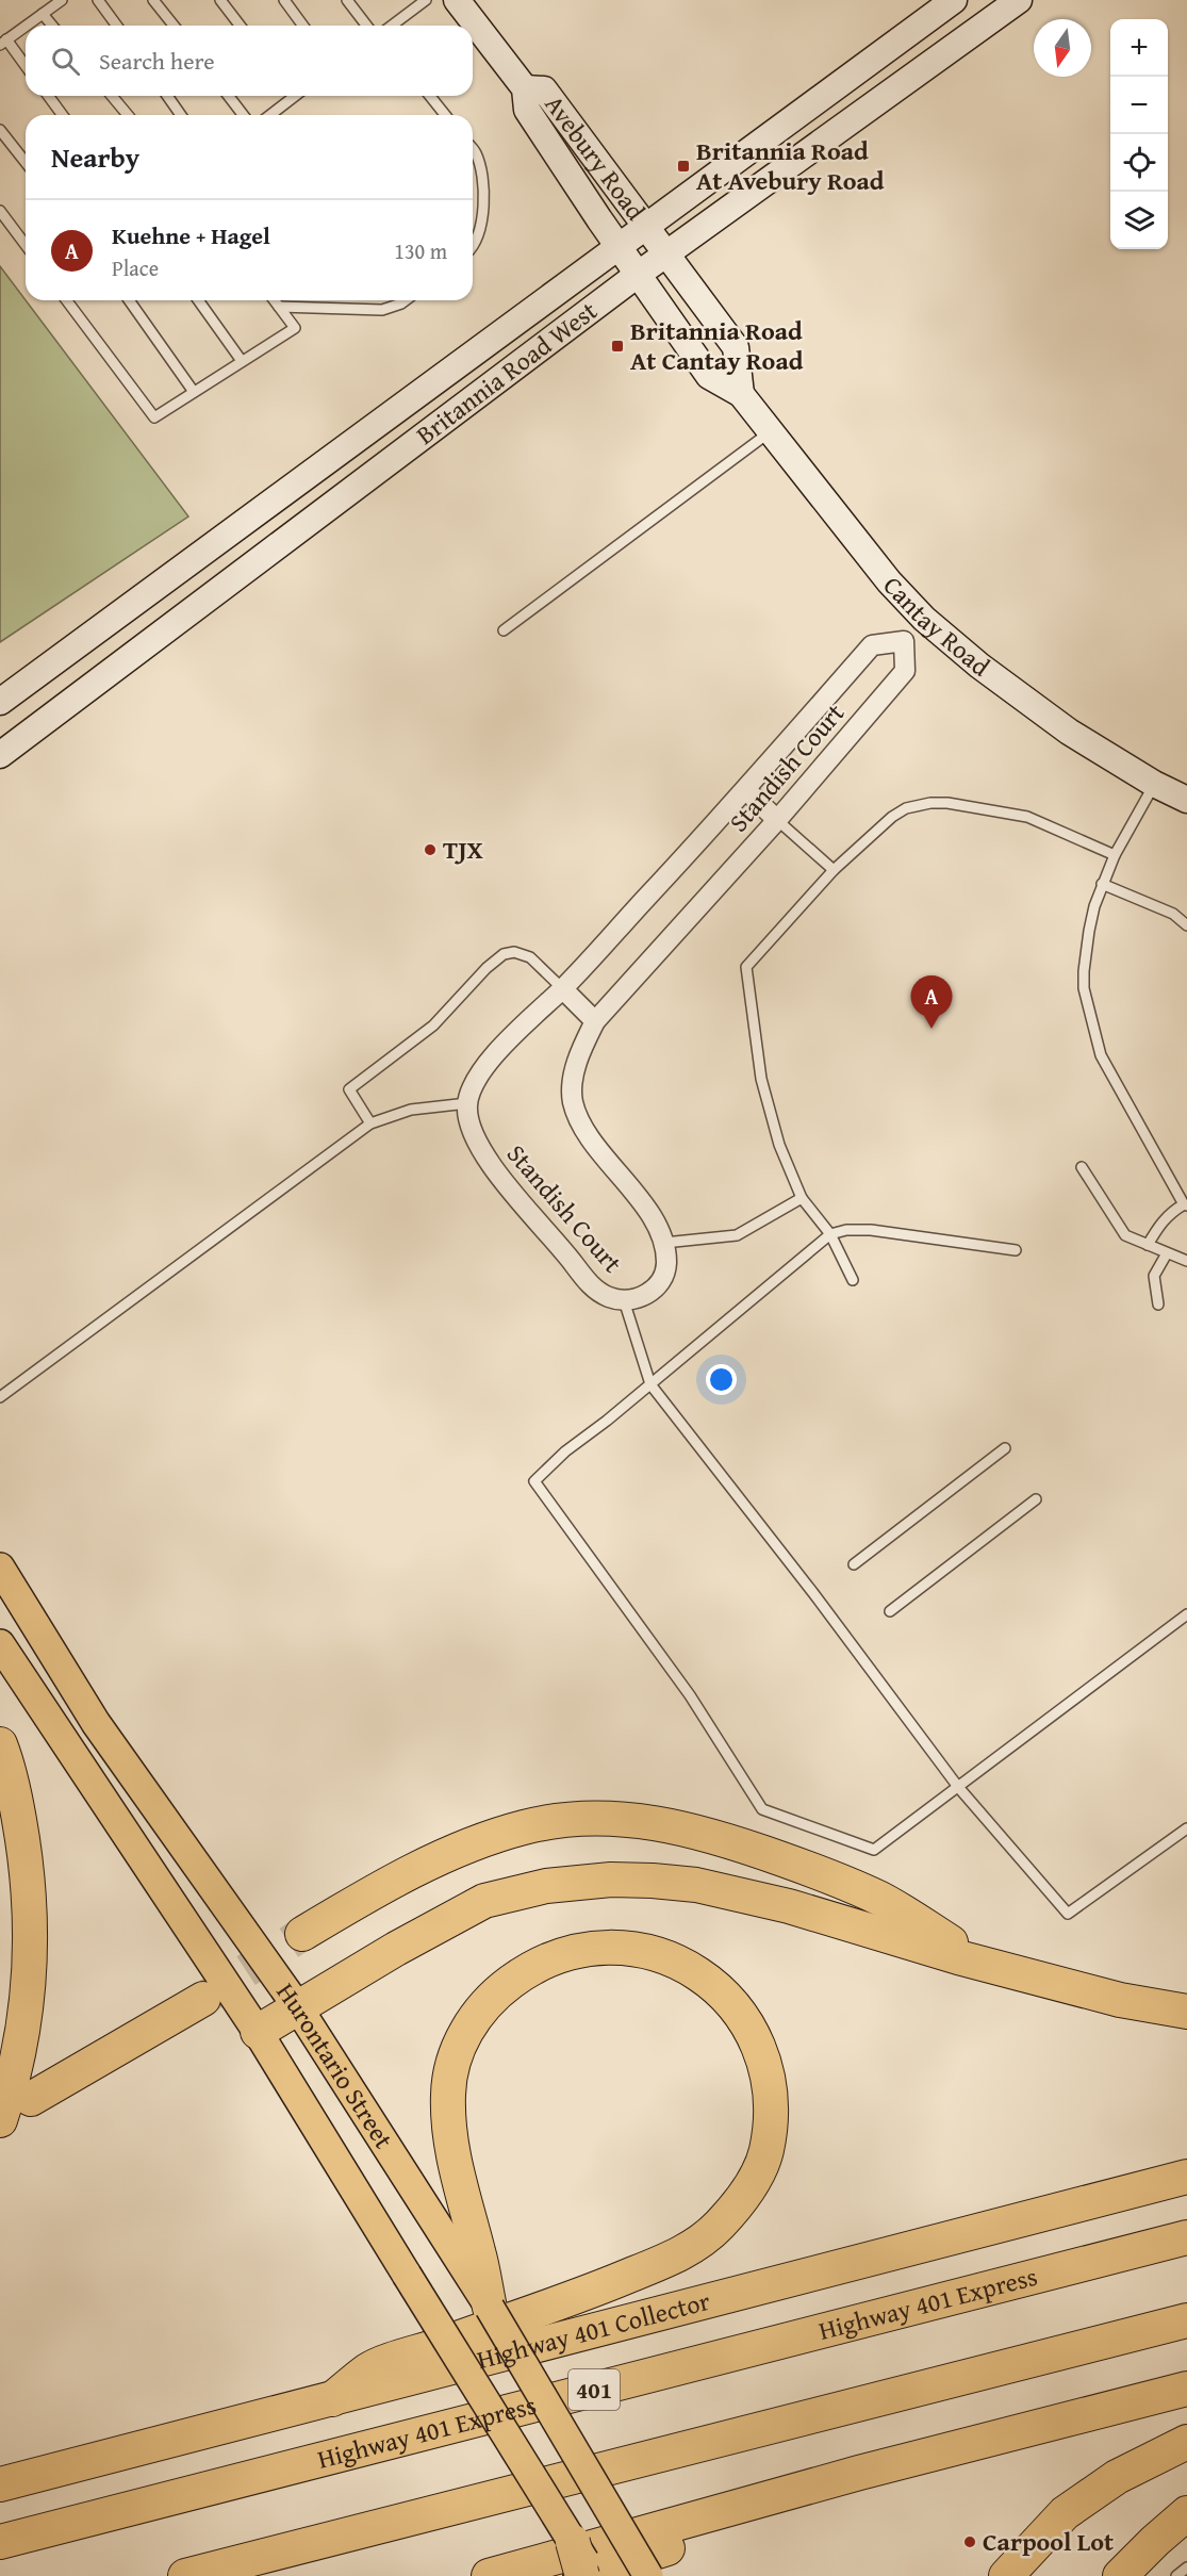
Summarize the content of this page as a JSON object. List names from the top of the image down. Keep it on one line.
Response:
{"streets":{"highway":["Highway 401 Express","Highway 401 Collector","401"],"main road":["Avebury Road","Britannia Road West","Cantay Road","Hurontario Street"],"street":["Standish Court"]},"crossings":[["Avebury Road","Britannia Road West"],["Avebury Road","Cantay Road"],["Britannia Road West","Cantay Road"]],"places":{"transit":["Britannia Road At Avebury Road","Britannia Road At Cantay Road"],"other":["TJX","Carpool Lot"]},"north":"bottom","page":{"map_buttons":["+","−"],"search":"Search here","heading":"Nearby","list":[{"mark":"A","name":"Kuehne + Hagel","note":"Place","value":"130 m"}],"pins":"A"}}
